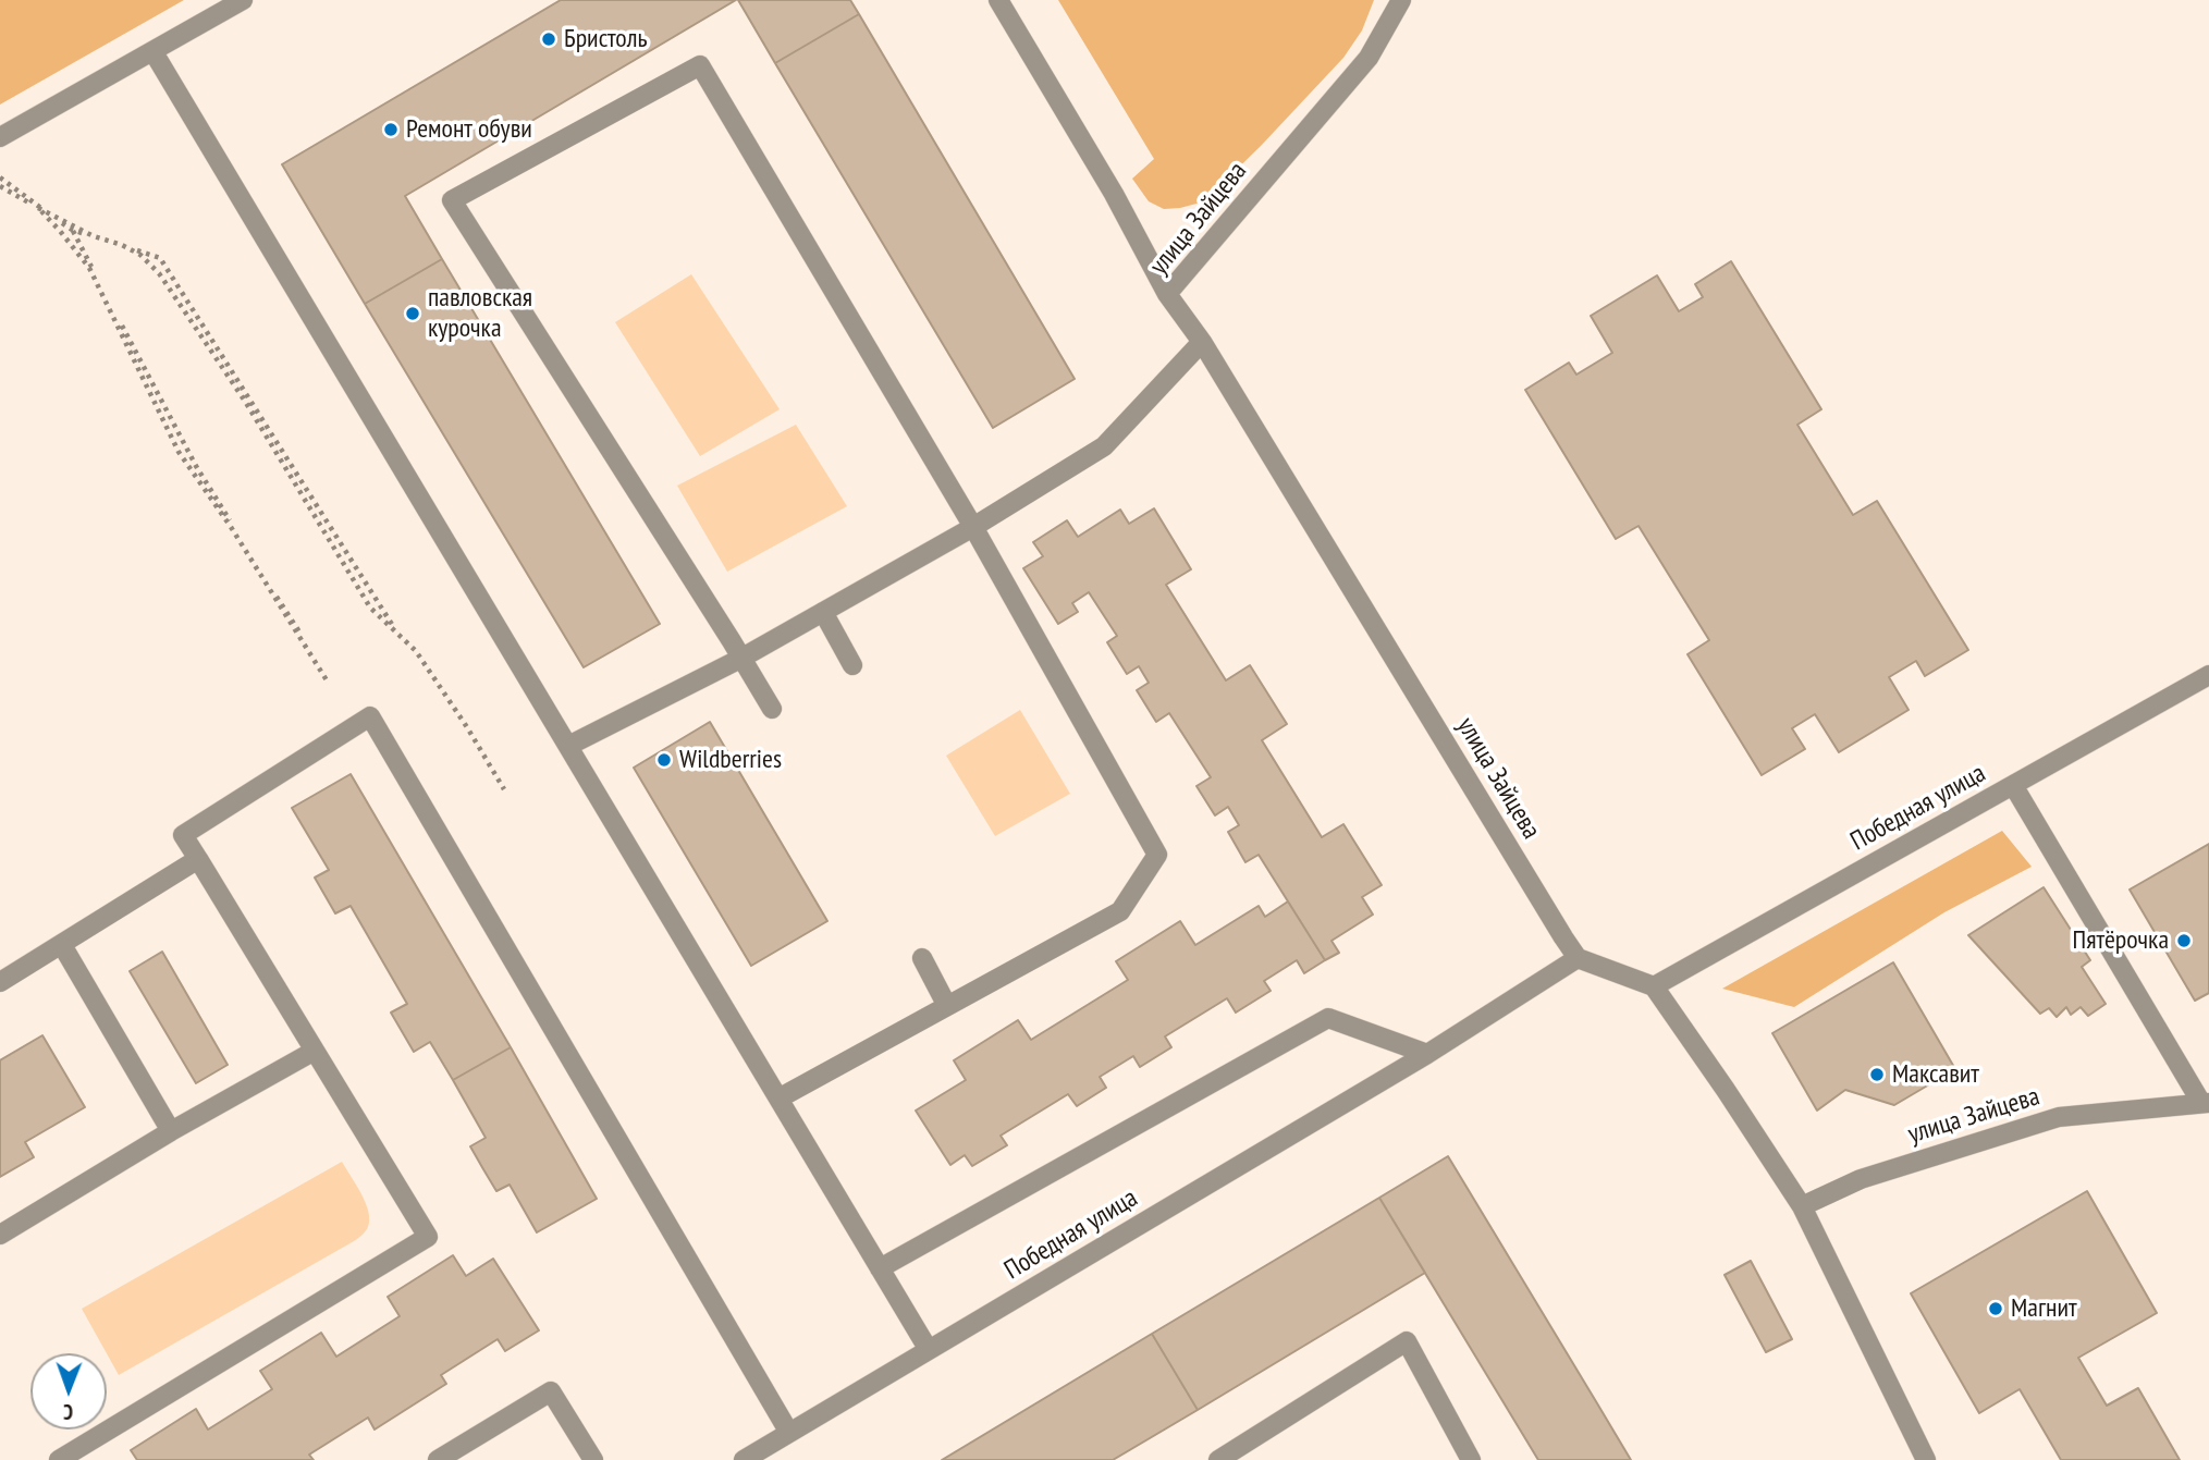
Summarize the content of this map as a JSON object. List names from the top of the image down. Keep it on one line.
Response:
{"streets":{"street":["улица Зайцева","Победная улица"]},"crossings":[["улица Зайцева","Победная улица"]],"places":["Бристоль","Ремонт обуви","павловская курочка","Wildberries","Пятёрочка","Максавит","Магнит"],"north":"bottom"}
